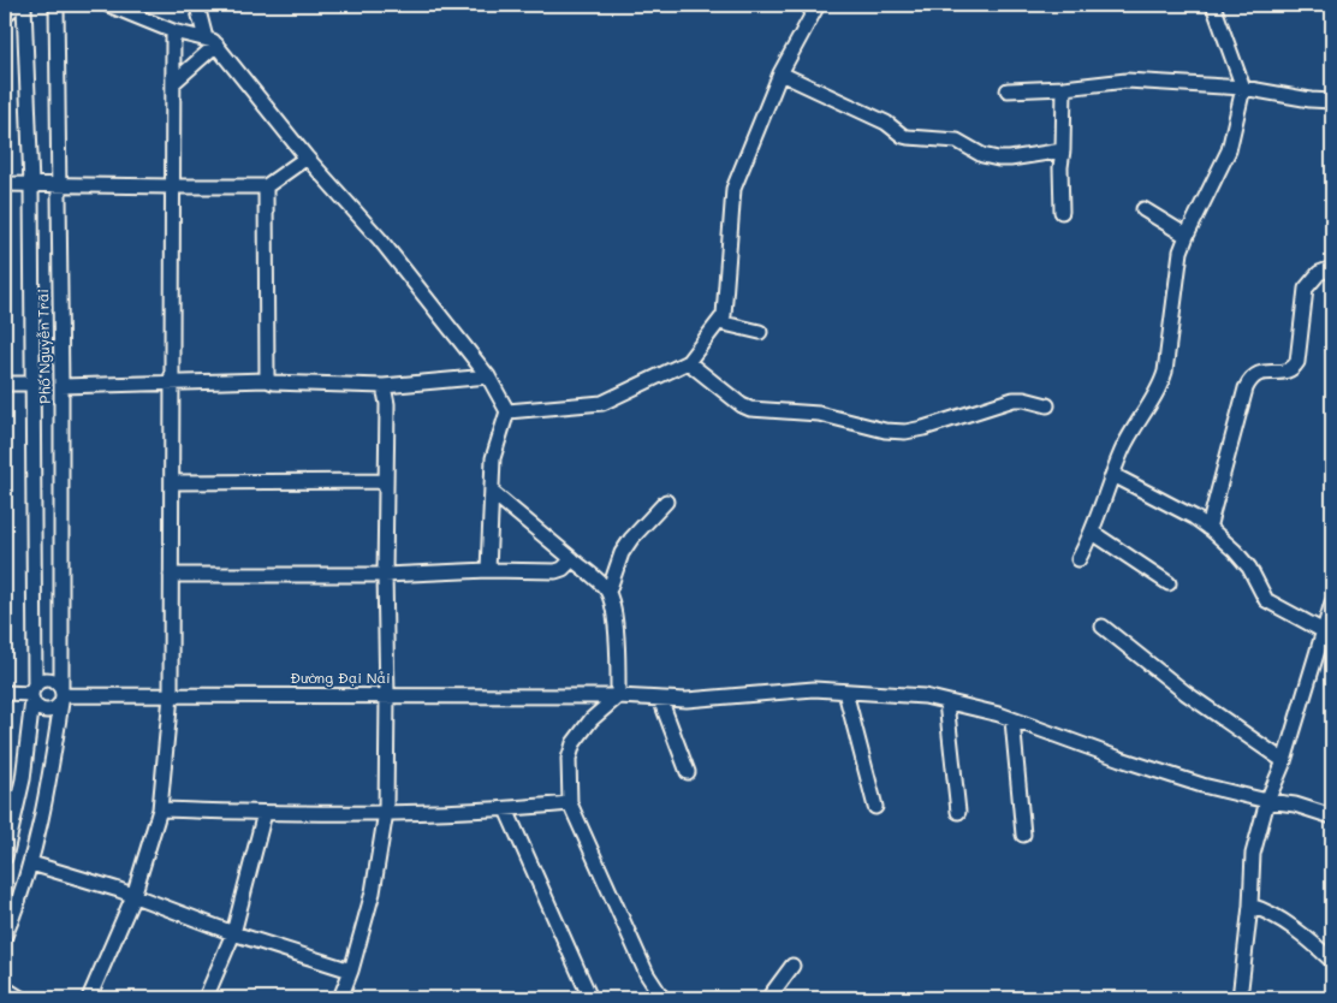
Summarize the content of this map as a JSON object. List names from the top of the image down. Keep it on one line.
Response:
{"streets":{"street":["Phố Nguyễn Trãi","Đường Đại Nải"]},"crossings":[["Phố Nguyễn Trãi","Đường Đại Nải"]]}
